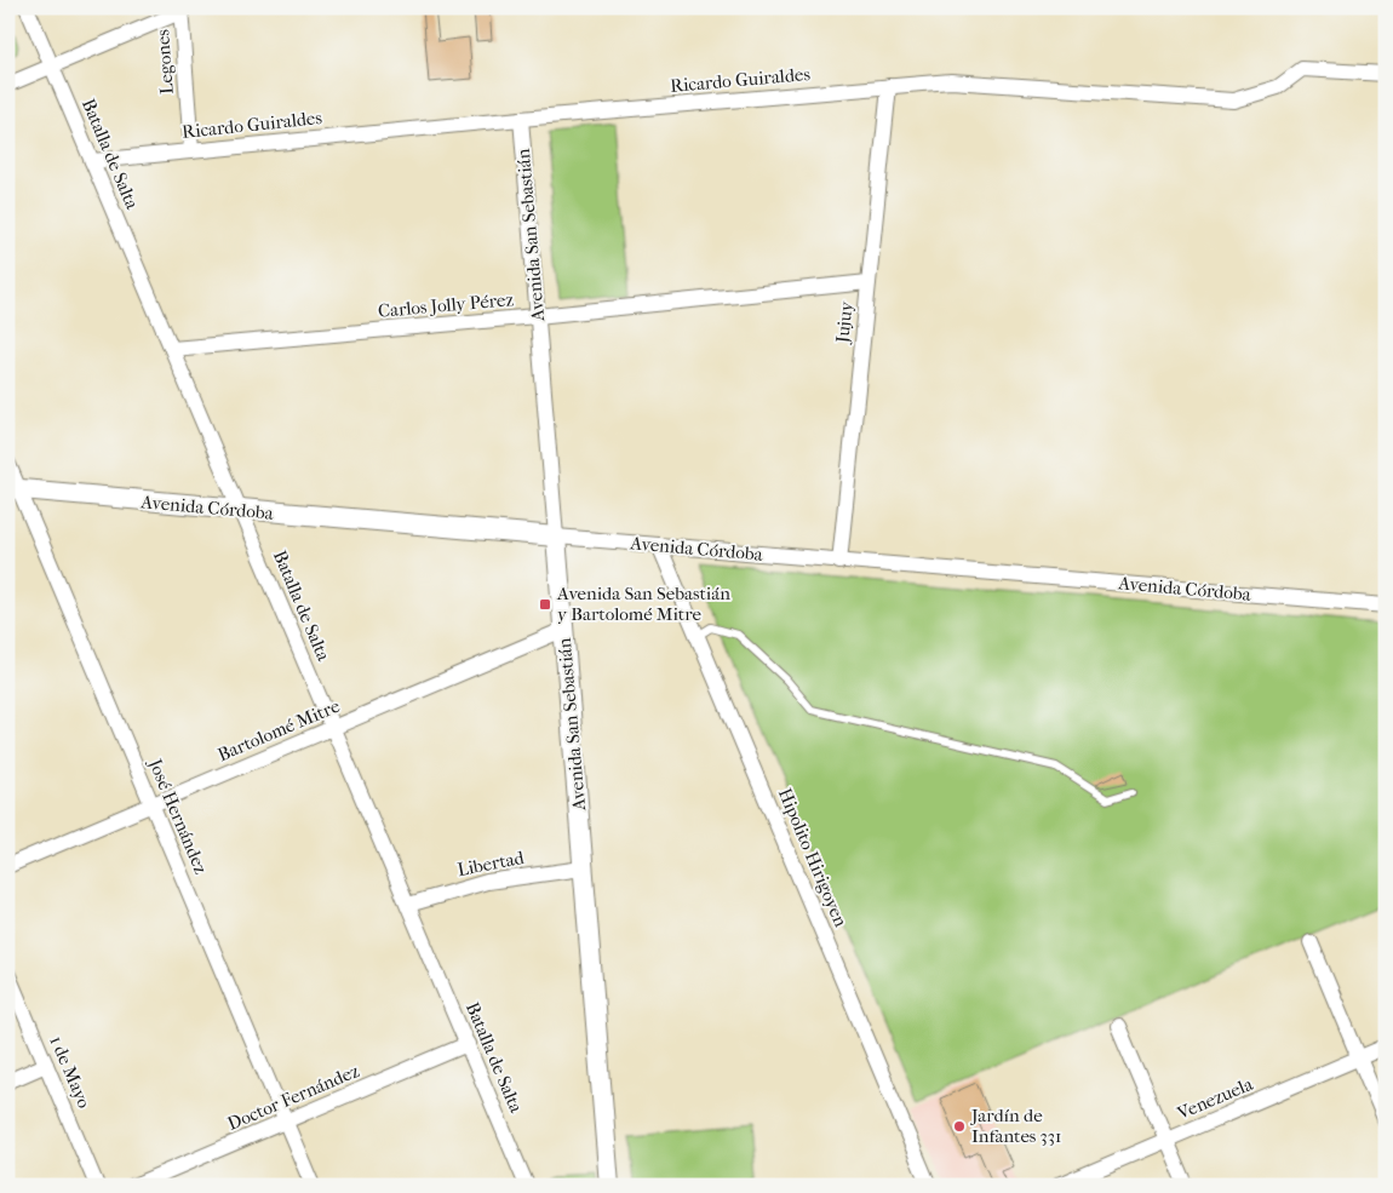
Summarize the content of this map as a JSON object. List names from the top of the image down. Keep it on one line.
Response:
{"streets":{"street":["Legones","Ricardo Guiraldes","Batalla de Salta","Avenida San Sebastián","Carlos Jolly Pérez","Jujuy","Avenida Córdoba","Bartolomé Mitre","José Hernández","Hipolito Hirigoyen","Libertad","1 de Mayo","Doctor Fernández","Venezuela"]},"crossings":[["Legones","Ricardo Guiraldes"],["Ricardo Guiraldes","Batalla de Salta"],["Ricardo Guiraldes","Avenida San Sebastián"],["Ricardo Guiraldes","Jujuy"],["Batalla de Salta","Carlos Jolly Pérez"],["Batalla de Salta","Avenida Córdoba"],["Batalla de Salta","Bartolomé Mitre"],["Batalla de Salta","Libertad"],["Batalla de Salta","Doctor Fernández"],["Avenida San Sebastián","Carlos Jolly Pérez"],["Avenida San Sebastián","Avenida Córdoba"],["Avenida San Sebastián","Bartolomé Mitre"],["Avenida San Sebastián","Libertad"],["Carlos Jolly Pérez","Jujuy"],["Jujuy","Avenida Córdoba"],["Avenida Córdoba","José Hernández"],["Avenida Córdoba","Hipolito Hirigoyen"],["Bartolomé Mitre","José Hernández"],["José Hernández","Doctor Fernández"]],"places":{"transit":["Avenida San Sebastián y Bartolomé Mitre"],"other":["Jardín de Infantes 331"]}}
